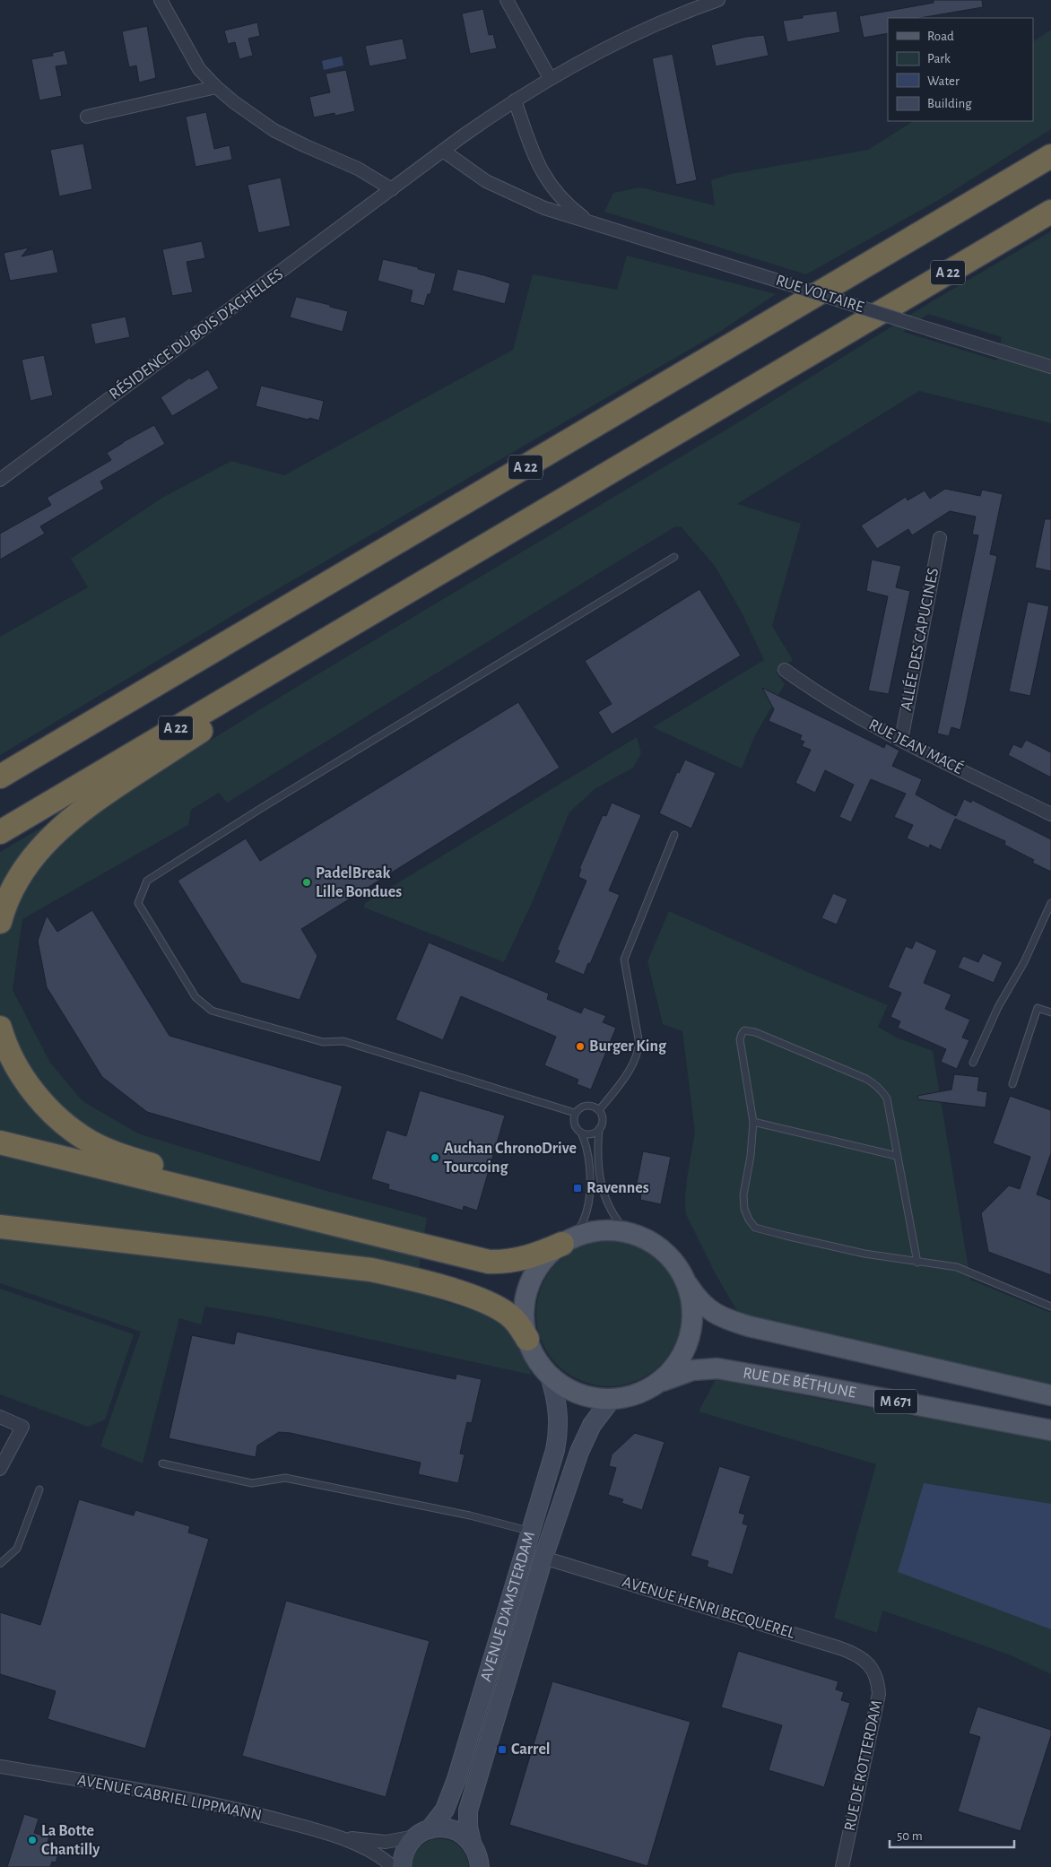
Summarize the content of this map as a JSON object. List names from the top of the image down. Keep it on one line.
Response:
{"streets":{"highway":["A 22"],"main road":["RUE DE BÉTHUNE","M 671"],"street":["RUE VOLTAIRE","RÉSIDENCE DU BOIS D'ACHELLES","ALLÉE DES CAPUCINES","RUE JEAN MACÉ","AVENUE D'AMSTERDAM","AVENUE HENRI BECQUEREL","RUE DE ROTTERDAM","AVENUE GABRIEL LIPPMANN"]},"crossings":[["RUE VOLTAIRE","RÉSIDENCE DU BOIS D'ACHELLES"],["ALLÉE DES CAPUCINES","RUE JEAN MACÉ"],["RUE DE BÉTHUNE","AVENUE D'AMSTERDAM"],["AVENUE D'AMSTERDAM","AVENUE HENRI BECQUEREL"],["AVENUE D'AMSTERDAM","AVENUE GABRIEL LIPPMANN"],["AVENUE HENRI BECQUEREL","RUE DE ROTTERDAM"]],"places":{"other":["PadelBreak Lille Bondues","Burger King","Auchan ChronoDrive Tourcoing","La Botte Chantilly"],"transit":["Ravennes","Carrel"]},"legend":["Road","Park","Water","Building"],"scale_bar":"50 m"}
